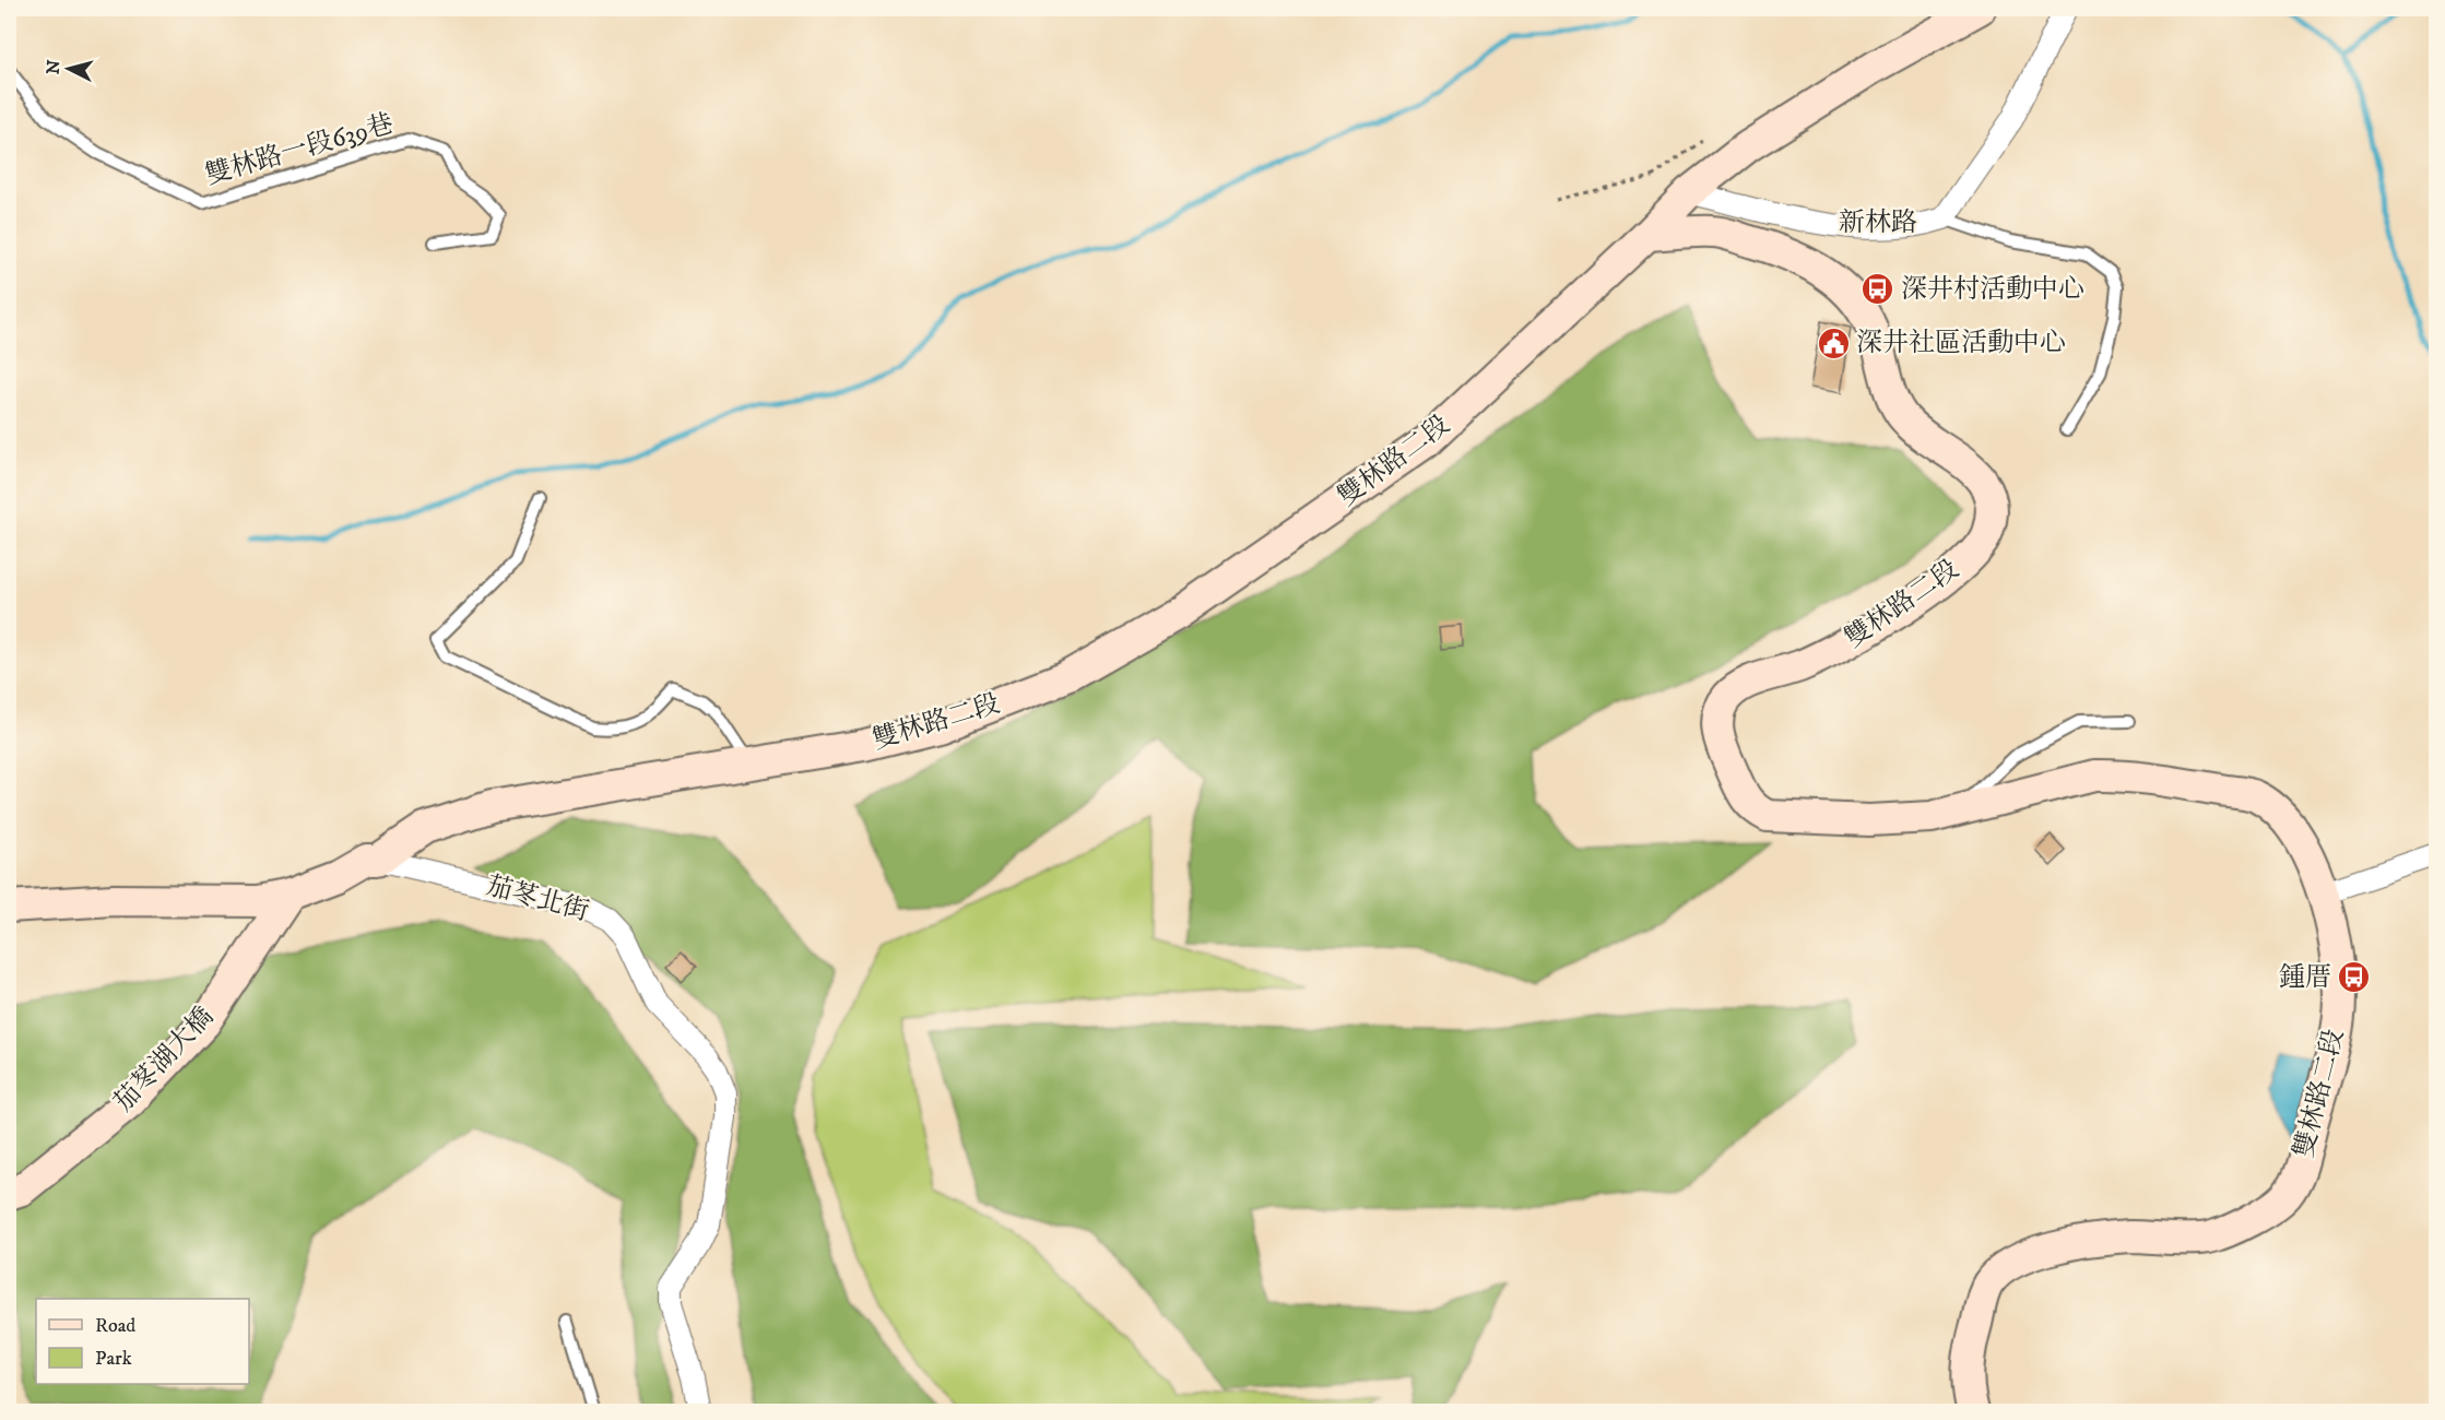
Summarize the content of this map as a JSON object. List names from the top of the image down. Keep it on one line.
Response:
{"streets":{"street":["新林路","雙林路二段","茄苳北街","茄苳湖大橋"],"lane":["雙林路一段639巷"]},"crossings":[["雙林路二段","茄苳北街"]],"places":{"bus stop":["深井村活動中心","鍾厝"],"public building":["深井社區活動中心"]},"legend":["Road","Park"],"north":"left"}
